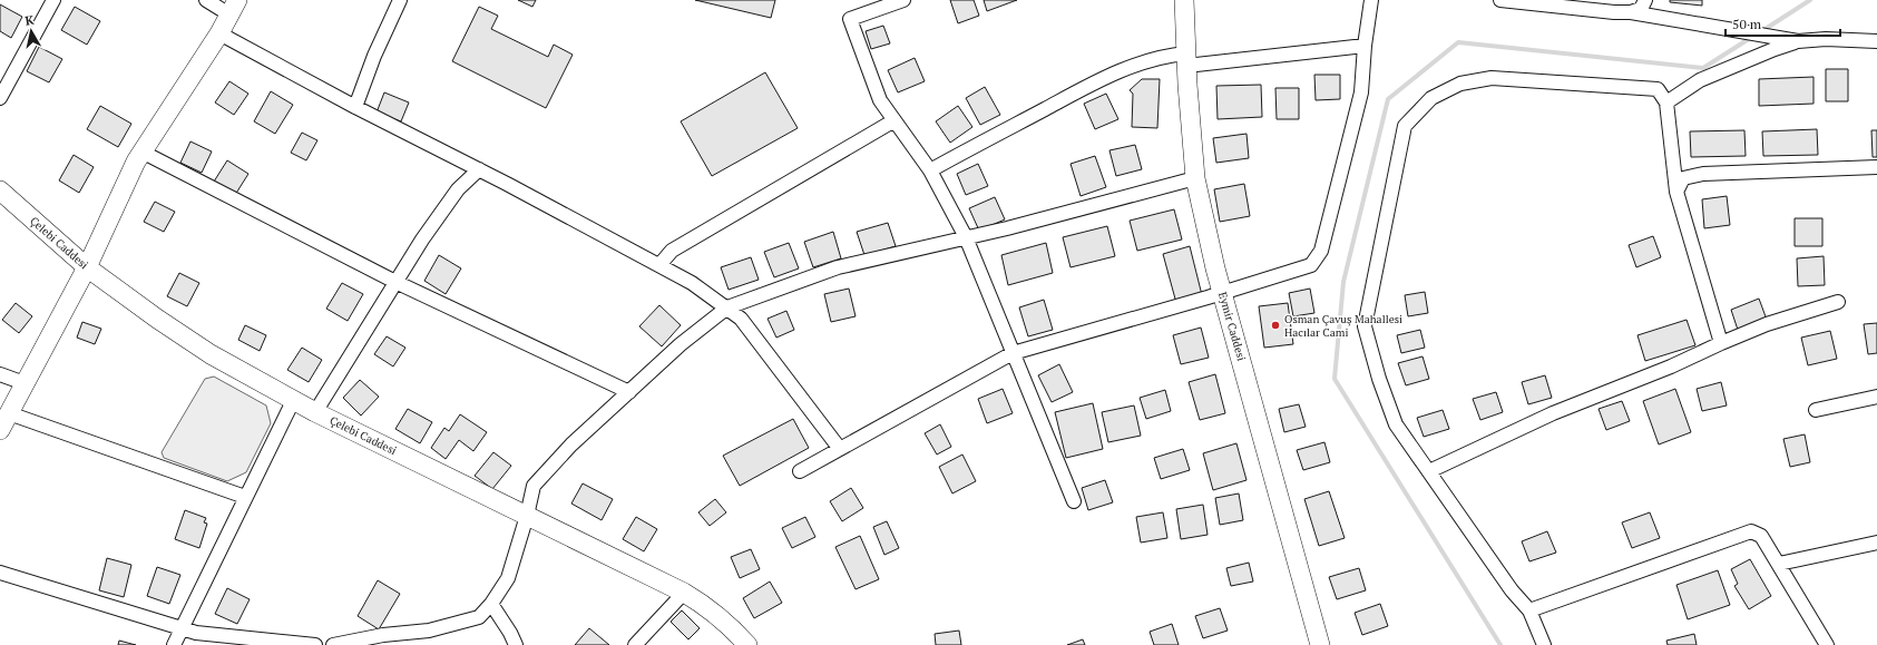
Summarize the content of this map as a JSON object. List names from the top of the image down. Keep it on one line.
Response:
{"streets":{"street":["Çelebi Caddesi","Eymir Caddesi"]},"places":["Osman Çavuş Mahallesi Hacılar Cami"],"scale_bar":"50 m","north":"top"}
